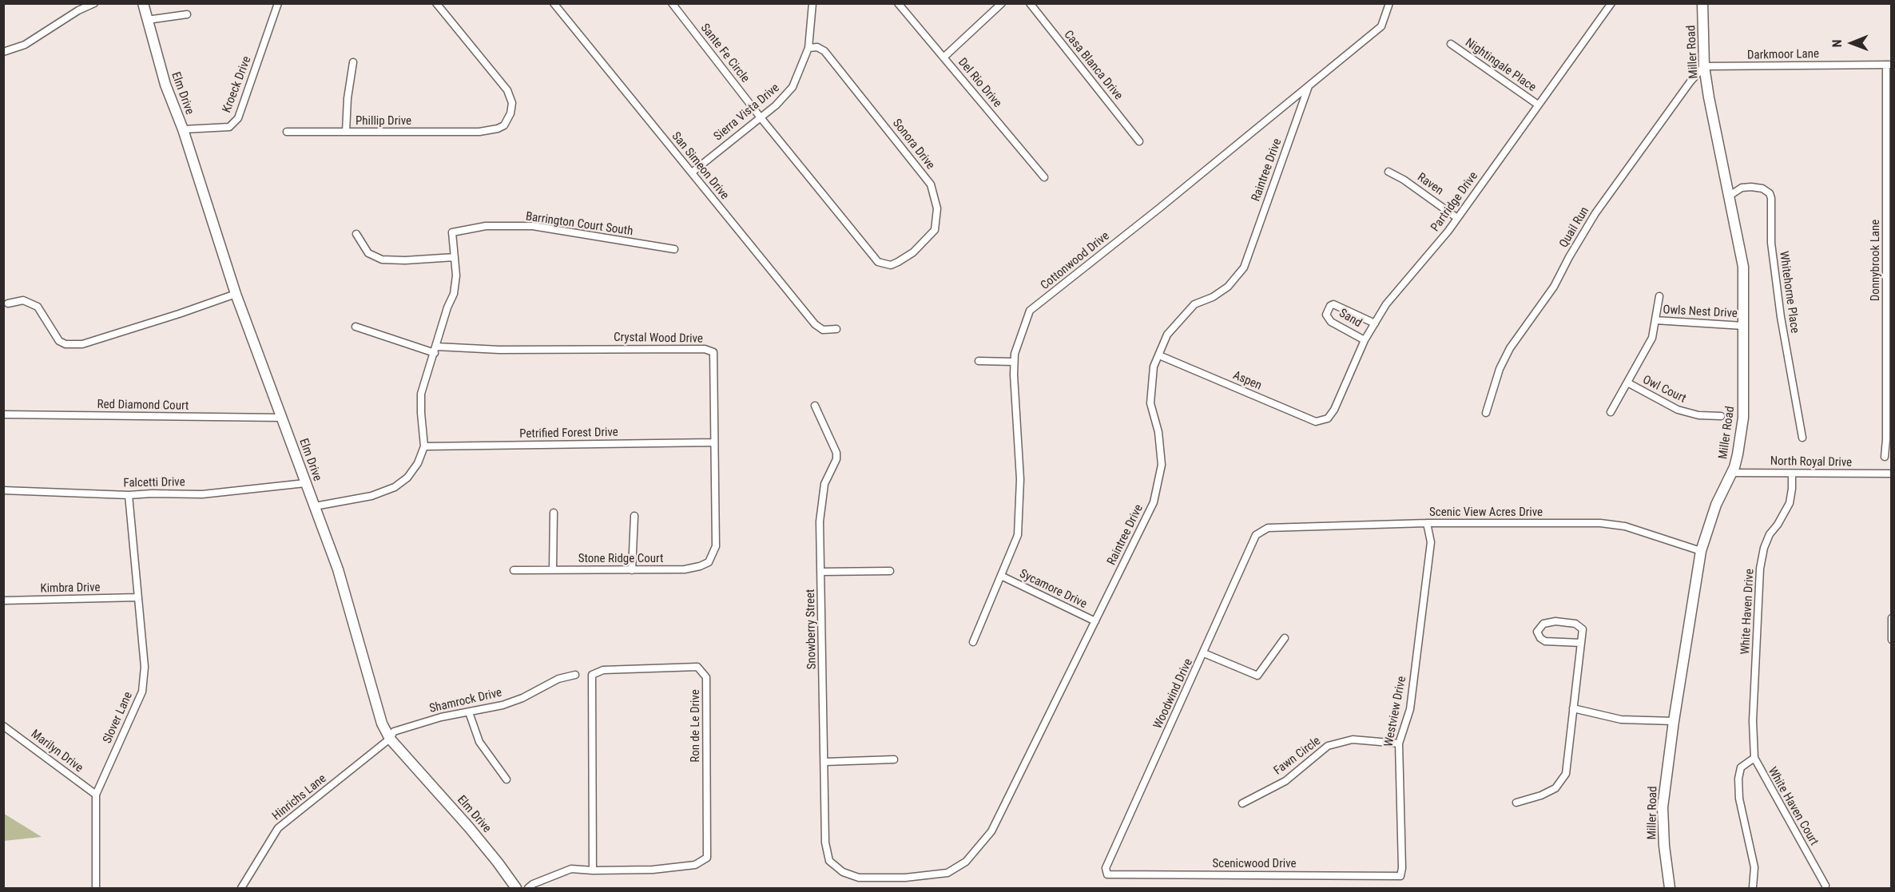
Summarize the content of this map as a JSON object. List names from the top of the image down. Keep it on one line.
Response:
{"streets":{"street":["Miller Road","Sante Fe Circle","Darkmoor Lane","Casa Blanca Drive","Nightingale Place","Del Rio Drive","Kroeck Drive","Elm Drive","Sierra Vista Drive","Phillip Drive","Sonora Drive","San Simeon Drive","Raintree Drive","Raven","Partridge Drive","Barrington Court South","Quail Run","Donnybrook Lane","Cottonwood Drive","Whitehorne Place","Owls Nest Drive","Sand","Crystal Wood Drive","Aspen","Owl Court","Red Diamond Court","Petrified Forest Drive","North Royal Drive","Falcetti Drive","Scenic View Acres Drive","Stone Ridge Court","Kimbra Drive","Sycamore Drive","White Haven Drive","Snowberry Street","Woodwind Drive","Shamrock Drive","Westview Drive","Slover Lane","Ron de Le Drive","Marilyn Drive","Fawn Circle","Hinrichs Lane","White Haven Court","Scenicwood Drive"]},"crossings":[["Miller Road","Darkmoor Lane"],["Miller Road","Quail Run"],["Miller Road","Whitehorne Place"],["Miller Road","Owls Nest Drive"],["Miller Road","North Royal Drive"],["Miller Road","Scenic View Acres Drive"],["Sante Fe Circle","Sierra Vista Drive"],["Sante Fe Circle","Sonora Drive"],["Darkmoor Lane","Quail Run"],["Darkmoor Lane","Donnybrook Lane"],["Nightingale Place","Partridge Drive"],["Kroeck Drive","Elm Drive"],["Elm Drive","Red Diamond Court"],["Elm Drive","Falcetti Drive"],["Elm Drive","Shamrock Drive"],["Elm Drive","Hinrichs Lane"],["Sierra Vista Drive","Sonora Drive"],["Sierra Vista Drive","San Simeon Drive"],["Raintree Drive","Cottonwood Drive"],["Raintree Drive","Aspen"],["Raintree Drive","Sycamore Drive"],["Raintree Drive","Snowberry Street"],["Raven","Partridge Drive"],["Partridge Drive","Sand"],["Partridge Drive","Aspen"],["Cottonwood Drive","Sycamore Drive"],["Crystal Wood Drive","Petrified Forest Drive"],["Crystal Wood Drive","Stone Ridge Court"],["North Royal Drive","White Haven Drive"],["Falcetti Drive","Slover Lane"],["Scenic View Acres Drive","Woodwind Drive"],["Scenic View Acres Drive","Westview Drive"],["Kimbra Drive","Slover Lane"],["White Haven Drive","White Haven Court"],["Woodwind Drive","Scenicwood Drive"],["Shamrock Drive","Hinrichs Lane"],["Westview Drive","Fawn Circle"],["Westview Drive","Scenicwood Drive"],["Slover Lane","Marilyn Drive"]],"north":"left"}
